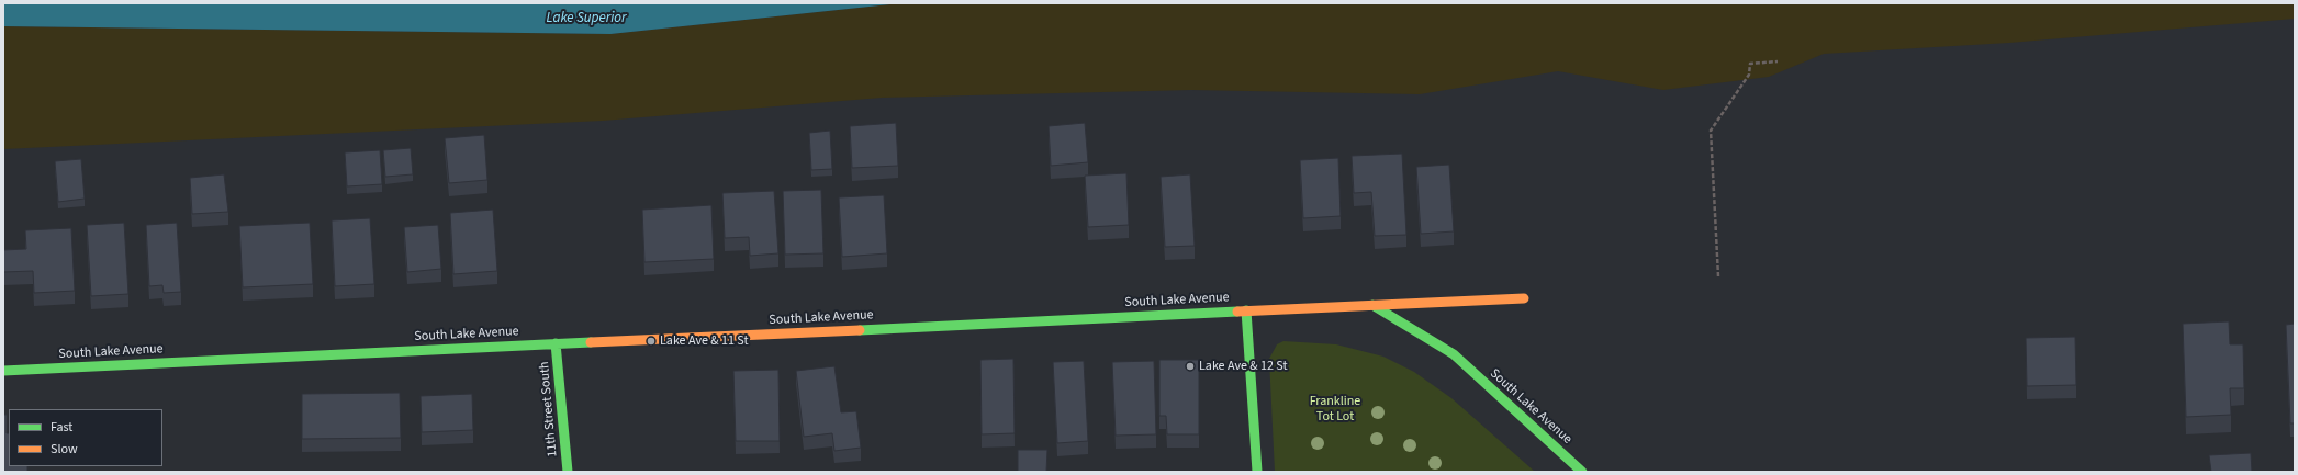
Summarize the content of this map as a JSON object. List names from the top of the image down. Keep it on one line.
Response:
{"streets":{"street":["South Lake Avenue","11th Street South"]},"crossings":[["South Lake Avenue","11th Street South"]],"water":["Lake Superior"],"parks":["Frankline Tot Lot"],"places":["Lake Ave & 11 St","Lake Ave & 12 St"],"legend":["Fast","Slow"]}
